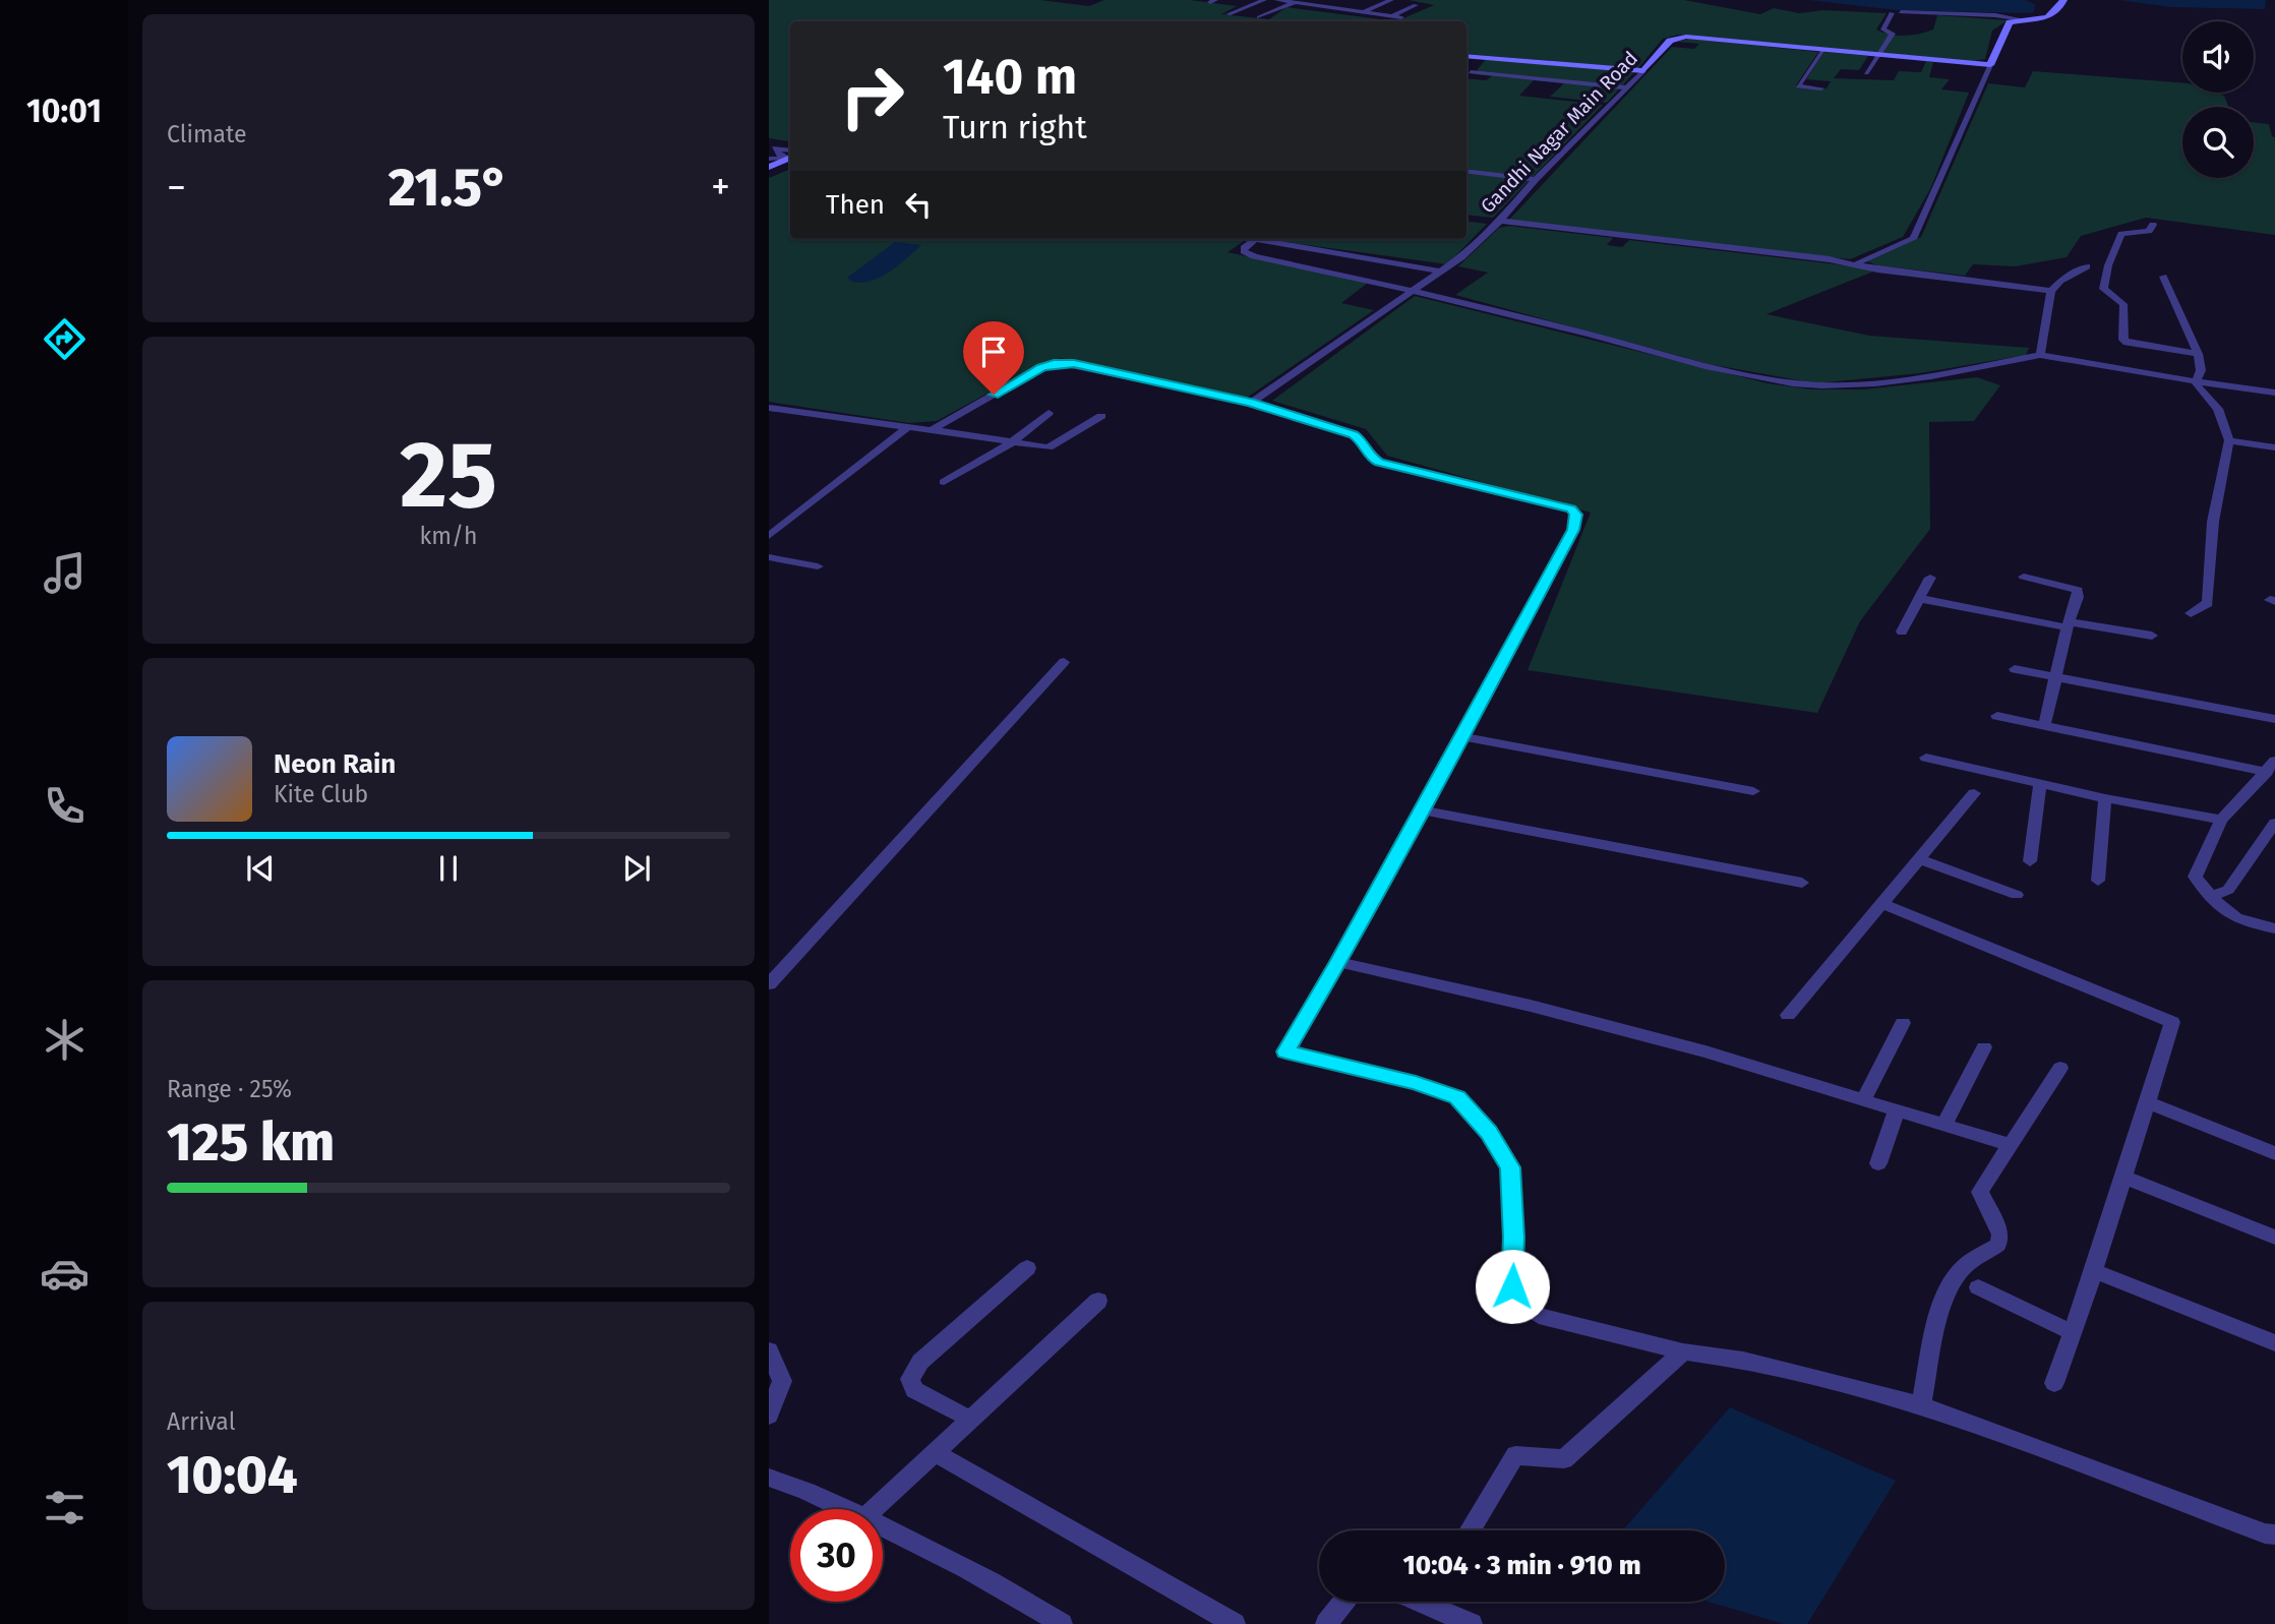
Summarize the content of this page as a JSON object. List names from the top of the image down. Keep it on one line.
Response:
{"streets":{"street":["Gandhi Nagar Main Road"]},"page":{"tabs":"10:01","tile":["Climate",["25","km/h"],["Range · 25%","125 km"],["Arrival","10:04"]],"turn":["140 m","Turn right"],"heat":["−","21.5°","+"],"then":"Then","song":["Neon Rain","Kite Club"],"limit":"30","trip":"10:04 · 3 min · 910 m"}}
